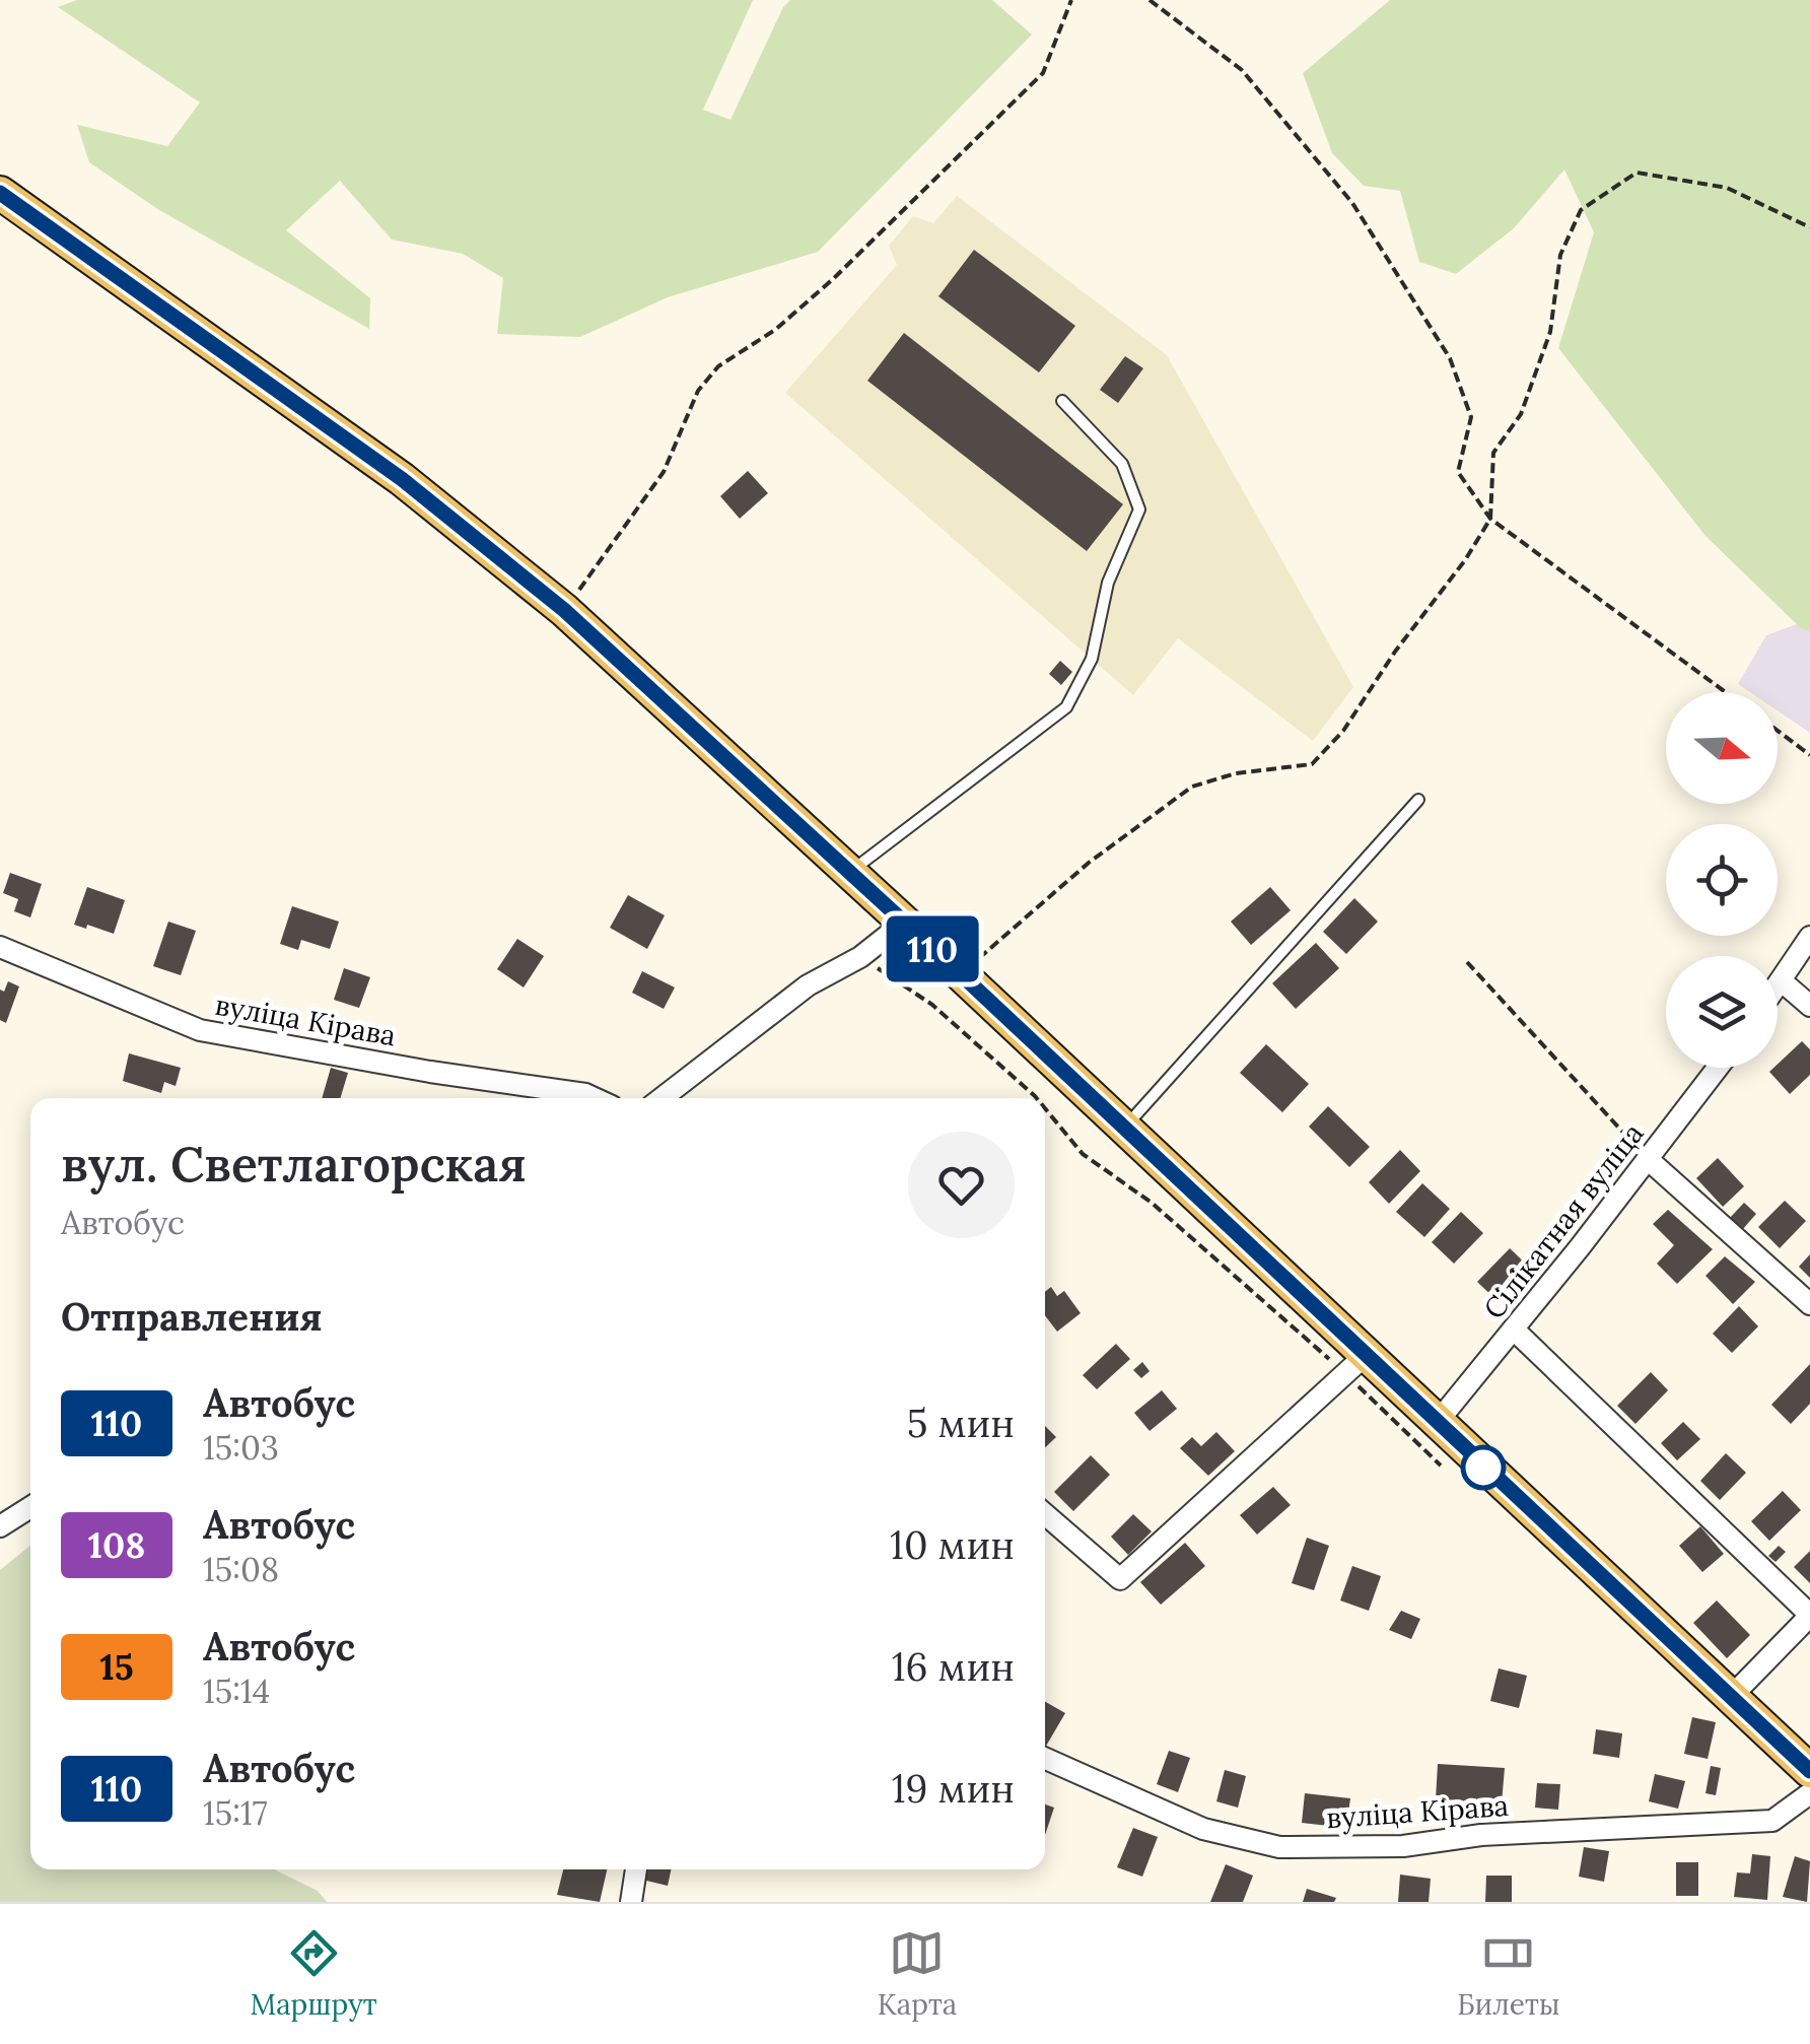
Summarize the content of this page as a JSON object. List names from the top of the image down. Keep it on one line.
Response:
{"streets":{"street":["вуліца Кірава","Сілікатная вуліца"]},"lines":["bus line 110"],"north":"right","page":{"on_map":"110","heading":[["вул. Светлагорская","Автобус"],"Отправления"],"list":[{"mark":"110","name":"Автобус","note":"15:03","value":"5 мин"},{"mark":"108","name":"Автобус","note":"15:08","value":"10 мин"},{"mark":"15","name":"Автобус","note":"15:14","value":"16 мин"},{"mark":"110","name":"Автобус","note":"15:17","value":"19 мин"}],"tabs":["Маршрут","Карта","Билеты"]}}
